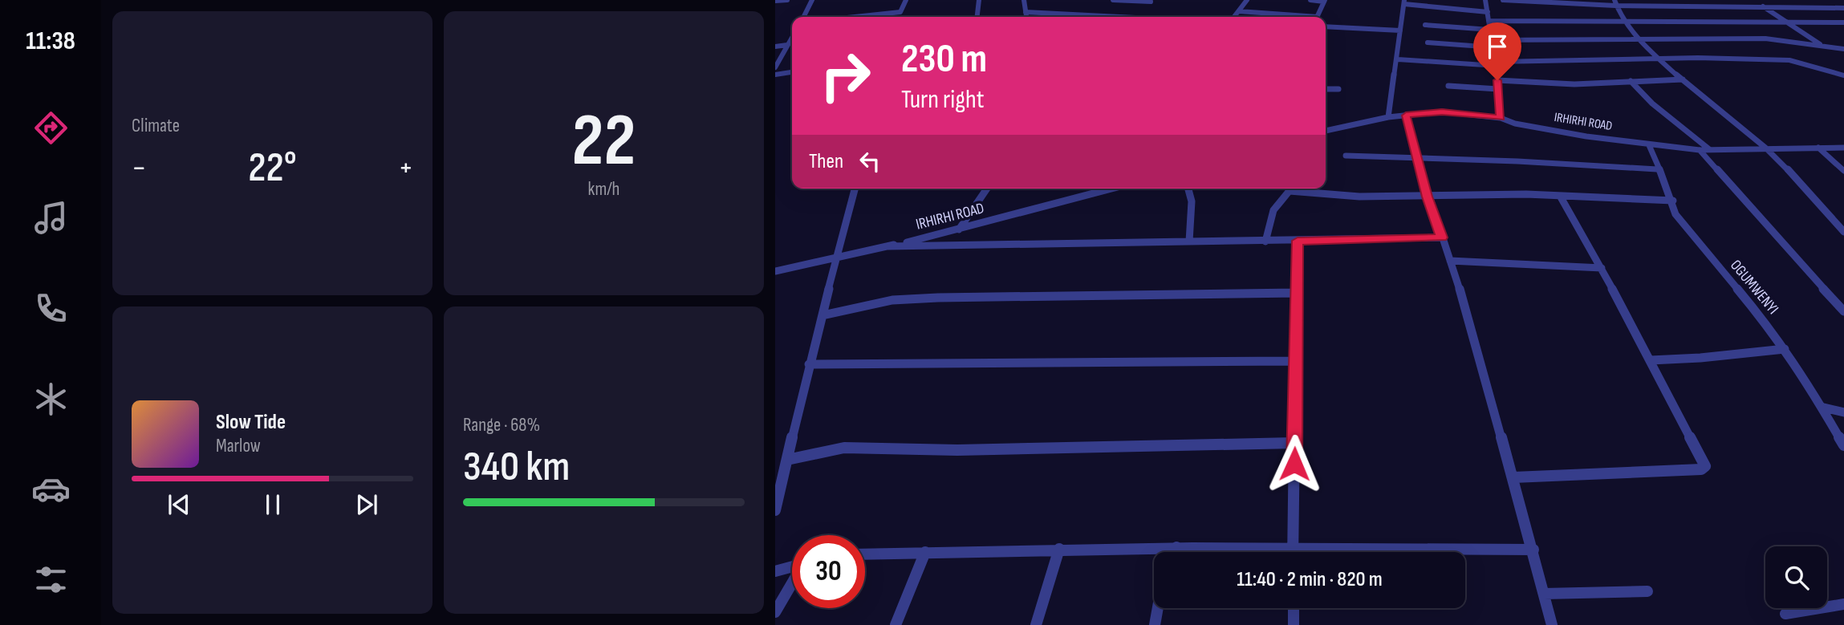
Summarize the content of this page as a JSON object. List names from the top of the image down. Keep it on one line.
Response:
{"streets":{"street":["IRHIRHI ROAD","OGUMWENYI"]},"crossings":[["IRHIRHI ROAD","OGUMWENYI"]],"page":{"tabs":"11:38","tile":["Climate",["22","km/h"],["Range · 68%","340 km"]],"turn":["230 m","Turn right"],"then":"Then","heat":["−","22°","+"],"song":["Slow Tide","Marlow"],"limit":"30","trip":"11:40 · 2 min · 820 m"}}
